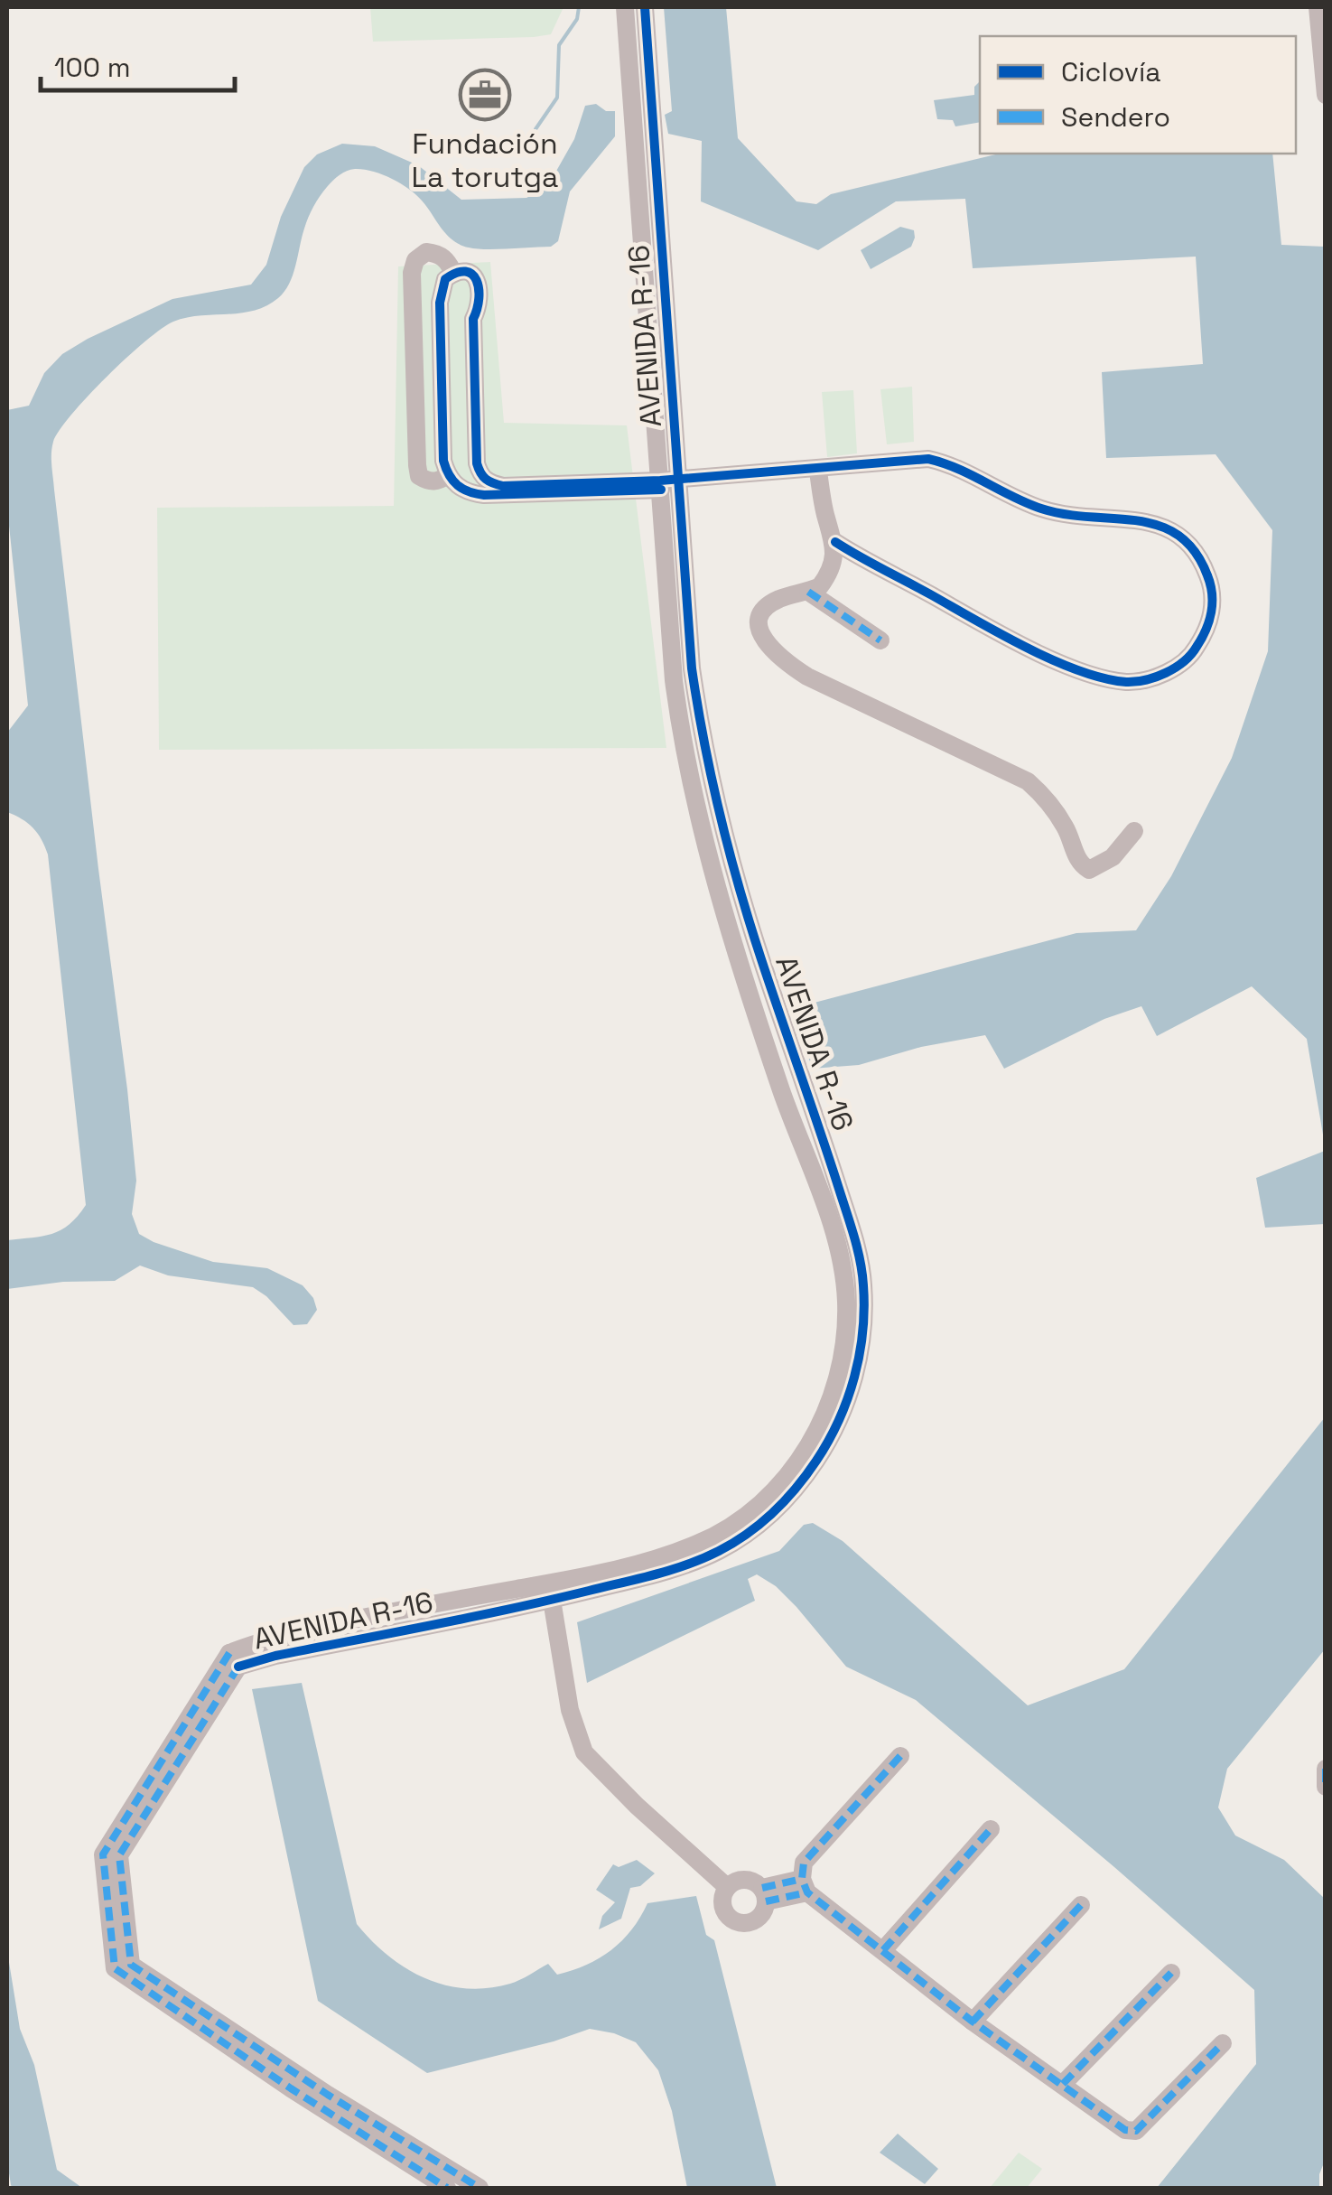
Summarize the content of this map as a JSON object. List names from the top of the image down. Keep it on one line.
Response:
{"streets":{"street":["AVENIDA R-16"]},"places":{"office":["Fundación La torutga"]},"legend":["Ciclovía","Sendero"],"scale_bar":"100 m"}
